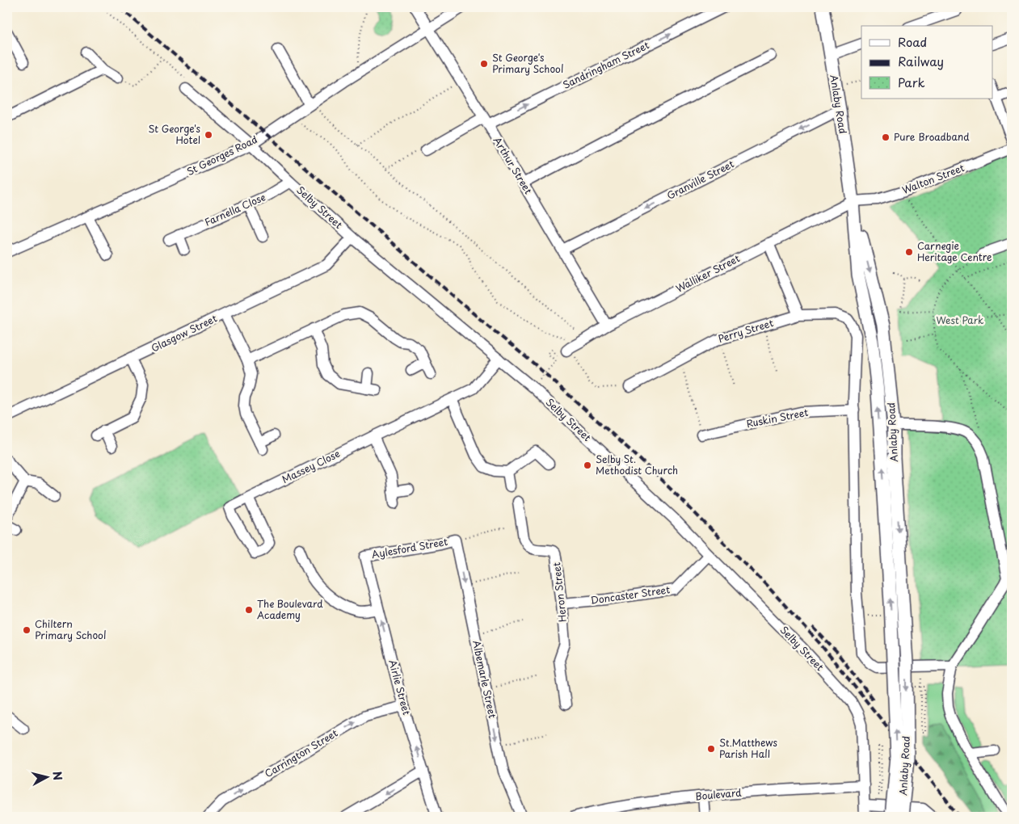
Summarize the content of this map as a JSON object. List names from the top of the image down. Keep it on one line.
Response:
{"streets":{"main road":["Anlaby Road"],"street":["Sandringham Street","St Georges Road","Arthur Street","Walton Street","Granville Street","Selby Street","Farnella Close","Walliker Street","Perry Street","Glasgow Street","Ruskin Street","Massey Close","Aylesford Street","Heron Street","Doncaster Street","Albemarle Street","Airlie Street","Carrington Street","Boulevard"]},"crossings":[["Sandringham Street","Arthur Street"],["Anlaby Road","Walton Street"],["Anlaby Road","Granville Street"],["Anlaby Road","Walliker Street"],["St Georges Road","Arthur Street"],["St Georges Road","Selby Street"],["Arthur Street","Granville Street"],["Arthur Street","Walliker Street"],["Walton Street","Walliker Street"],["Selby Street","Farnella Close"],["Selby Street","Glasgow Street"],["Selby Street","Massey Close"],["Selby Street","Doncaster Street"],["Selby Street","Boulevard"],["Perry Street","Ruskin Street"],["Aylesford Street","Albemarle Street"],["Aylesford Street","Airlie Street"],["Heron Street","Doncaster Street"],["Airlie Street","Carrington Street"]],"one_way":["Albemarle Street","Airlie Street"],"parks":["West Park"],"places":["St George's Primary School","St George's Hotel","Pure Broadband","Carnegie Heritage Centre","Selby St. Methodist Church","The Boulevard Academy","Chiltern Primary School","St.Matthews Parish Hall"],"legend":["Road","Railway","Park"],"north":"right"}
